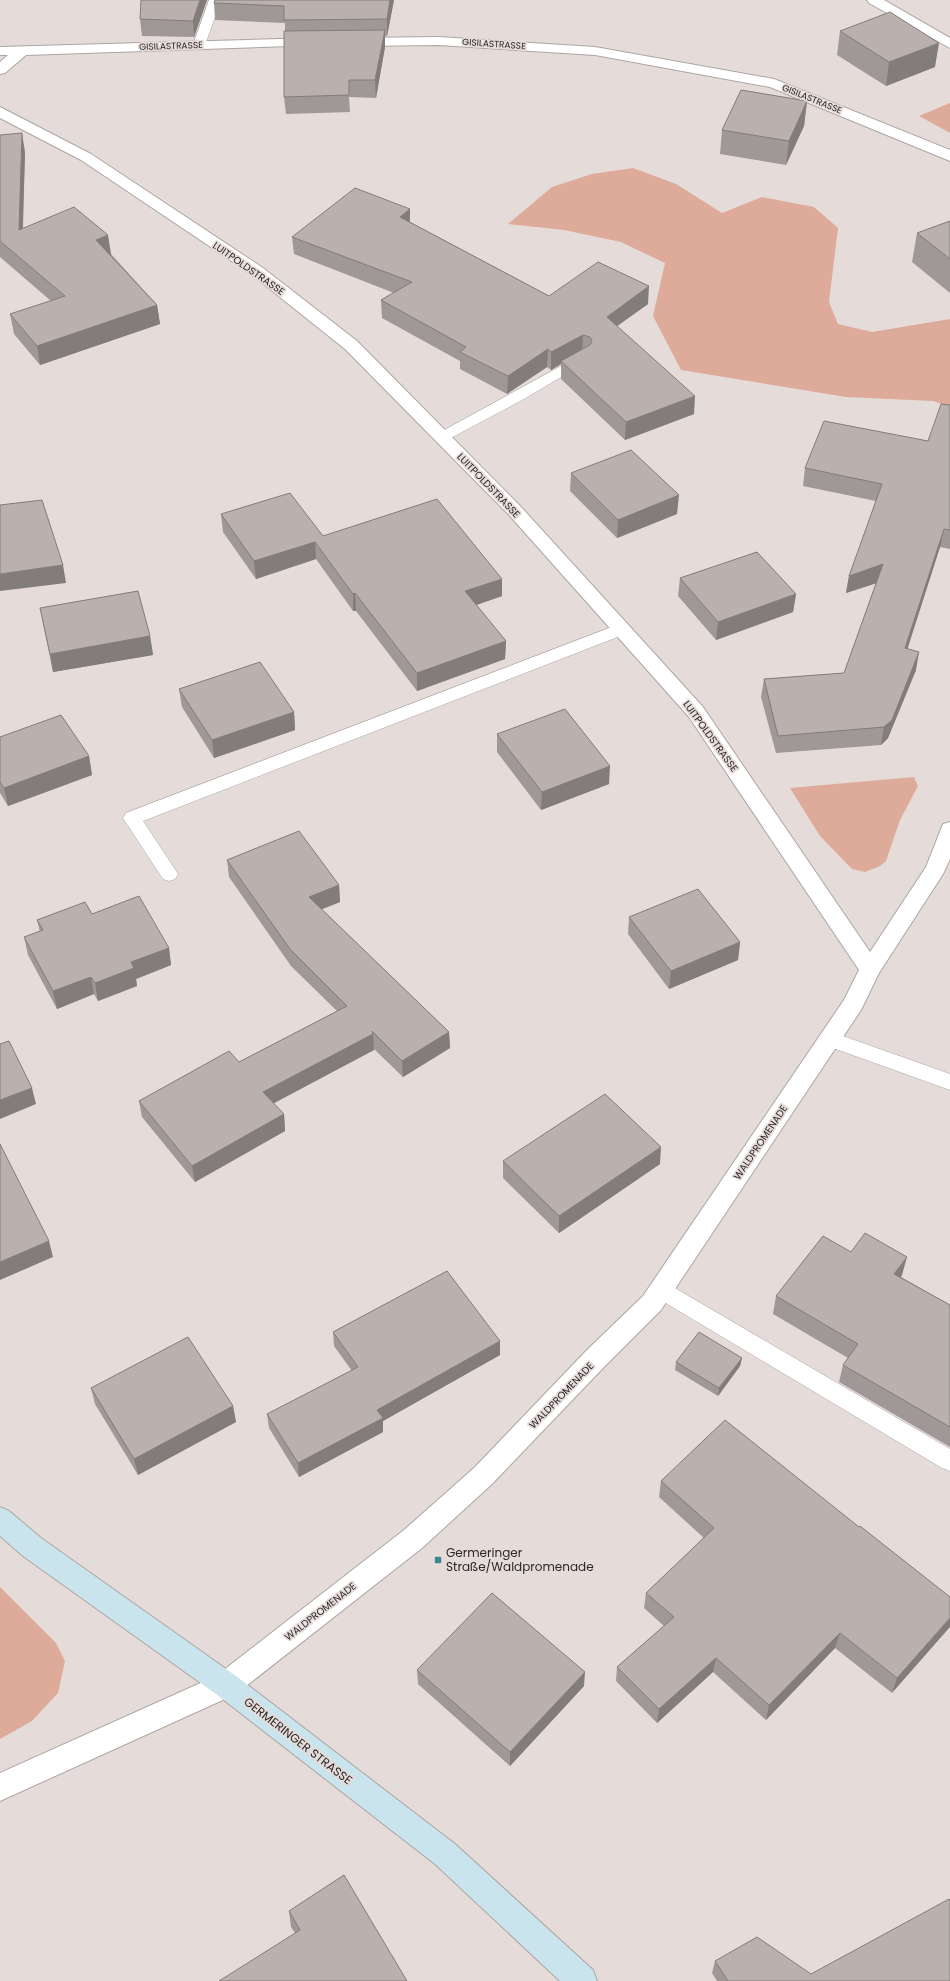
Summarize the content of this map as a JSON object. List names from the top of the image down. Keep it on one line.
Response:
{"streets":{"street":["GISILASTRASSE","LUITPOLDSTRASSE","WALDPROMENADE","GERMERINGER STRASSE"]},"crossings":[["LUITPOLDSTRASSE","WALDPROMENADE"],["WALDPROMENADE","GERMERINGER STRASSE"]],"places":{"transit":["Germeringer Straße/Waldpromenade"]}}
